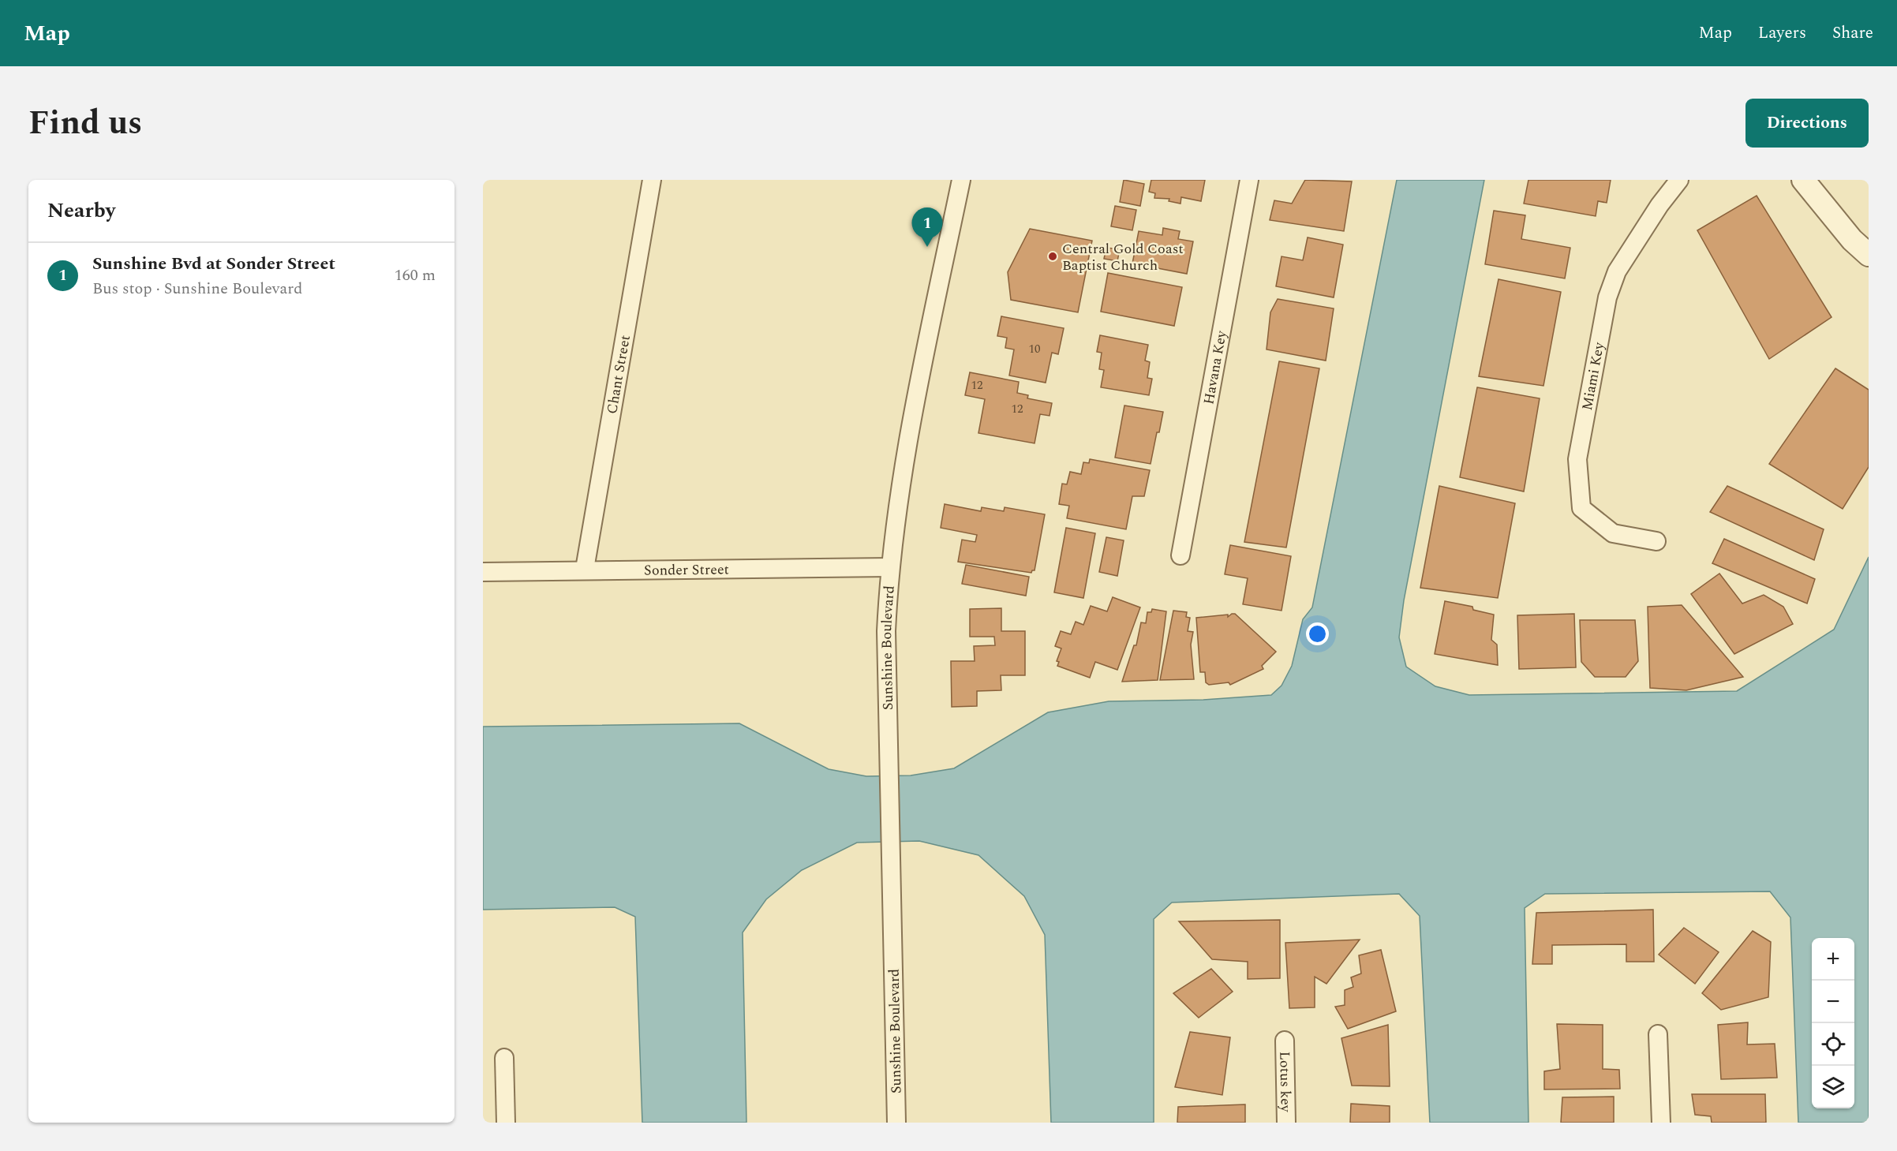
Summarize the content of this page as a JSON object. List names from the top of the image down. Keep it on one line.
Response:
{"streets":{"street":["Havana Key","Chant Street","Miami Key","Sonder Street","Sunshine Boulevard","Lotus key"]},"crossings":[["Chant Street","Sonder Street"],["Sonder Street","Sunshine Boulevard"]],"places":["Central Gold Coast Baptist Church"],"house_numbers":["10","12","12"],"page":{"header":"Map","nav":["Map","Layers","Share"],"title":"Find us","buttons":"Directions","heading":"Nearby","pins":"1","list":[{"mark":"1","name":"Sunshine Bvd at Sonder Street","note":"Bus stop · Sunshine Boulevard","value":"160 m"}],"map_buttons":["+","−"]}}
